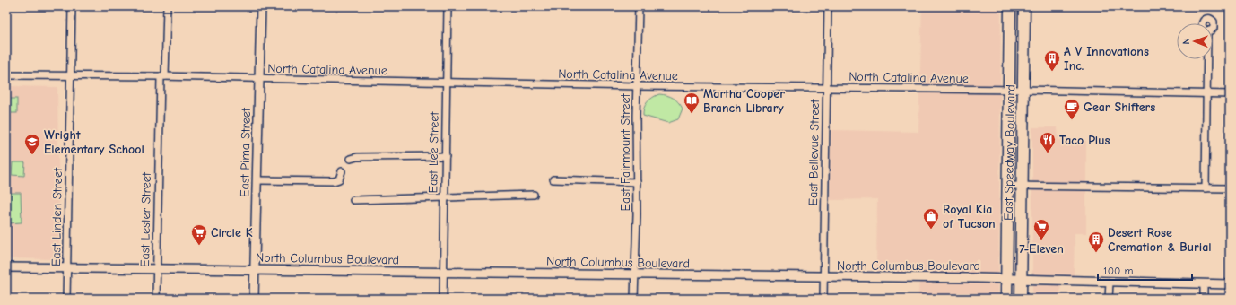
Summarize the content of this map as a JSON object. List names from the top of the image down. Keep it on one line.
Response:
{"streets":{"main road":["East Speedway Boulevard"],"street":["North Catalina Avenue","East Pima Street","East Lee Street","East Fairmount Street","East Bellevue Street","East Linden Street","East Lester Street","North Columbus Boulevard"]},"crossings":[["North Catalina Avenue","East Pima Street"],["North Catalina Avenue","East Lee Street"],["North Catalina Avenue","East Fairmount Street"],["North Catalina Avenue","East Bellevue Street"],["North Catalina Avenue","East Speedway Boulevard"],["North Catalina Avenue","East Linden Street"],["North Catalina Avenue","East Lester Street"],["East Pima Street","North Columbus Boulevard"],["East Lee Street","North Columbus Boulevard"],["East Fairmount Street","North Columbus Boulevard"],["East Bellevue Street","North Columbus Boulevard"],["East Speedway Boulevard","North Columbus Boulevard"],["East Linden Street","North Columbus Boulevard"],["East Lester Street","North Columbus Boulevard"]],"places":{"building":["A V Innovations Inc.","Desert Rose Cremation & Burial"],"library":["Martha Cooper Branch Library"],"cafe":["Gear Shifters"],"restaurant":["Taco Plus"],"school or university":["Wright Elementary School"],"shop":["Royal Kia of Tucson"],"supermarket":["7-Eleven","Circle K"]},"scale_bar":"100 m","north":"left"}
